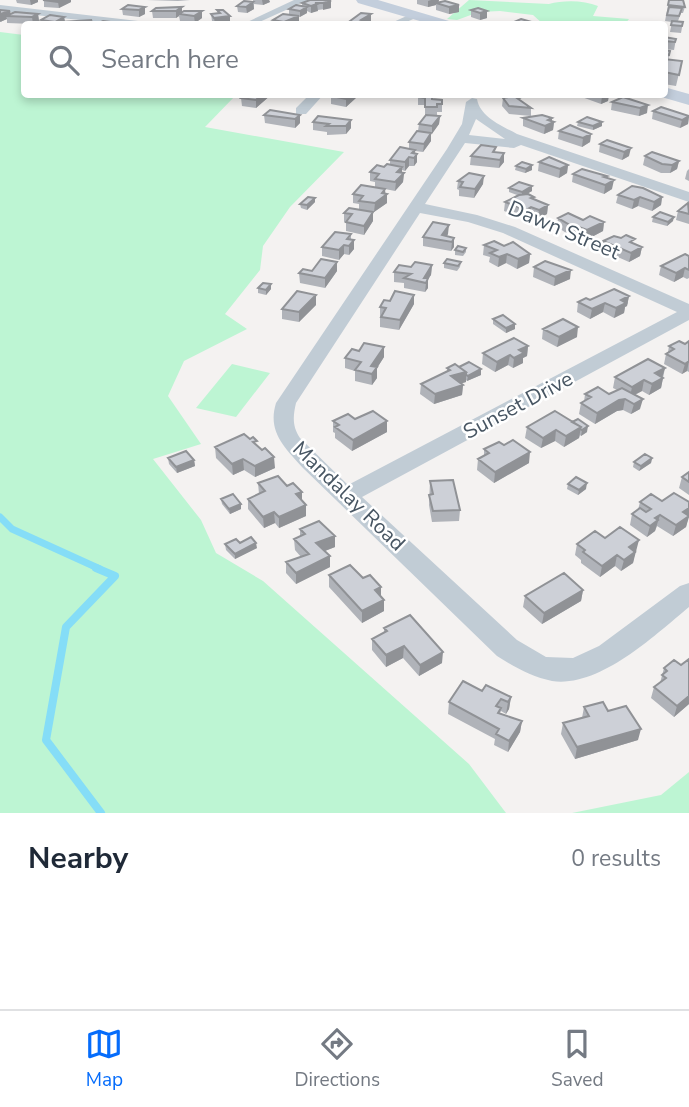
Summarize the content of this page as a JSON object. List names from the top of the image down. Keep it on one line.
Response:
{"streets":{"street":["Dawn Street","Sunset Drive","Mandalay Road"]},"crossings":[["Dawn Street","Sunset Drive"],["Dawn Street","Mandalay Road"],["Sunset Drive","Mandalay Road"]],"page":{"search":"Search here","heading":["Nearby","0 results"],"nav":["Map","Directions","Saved"]}}
